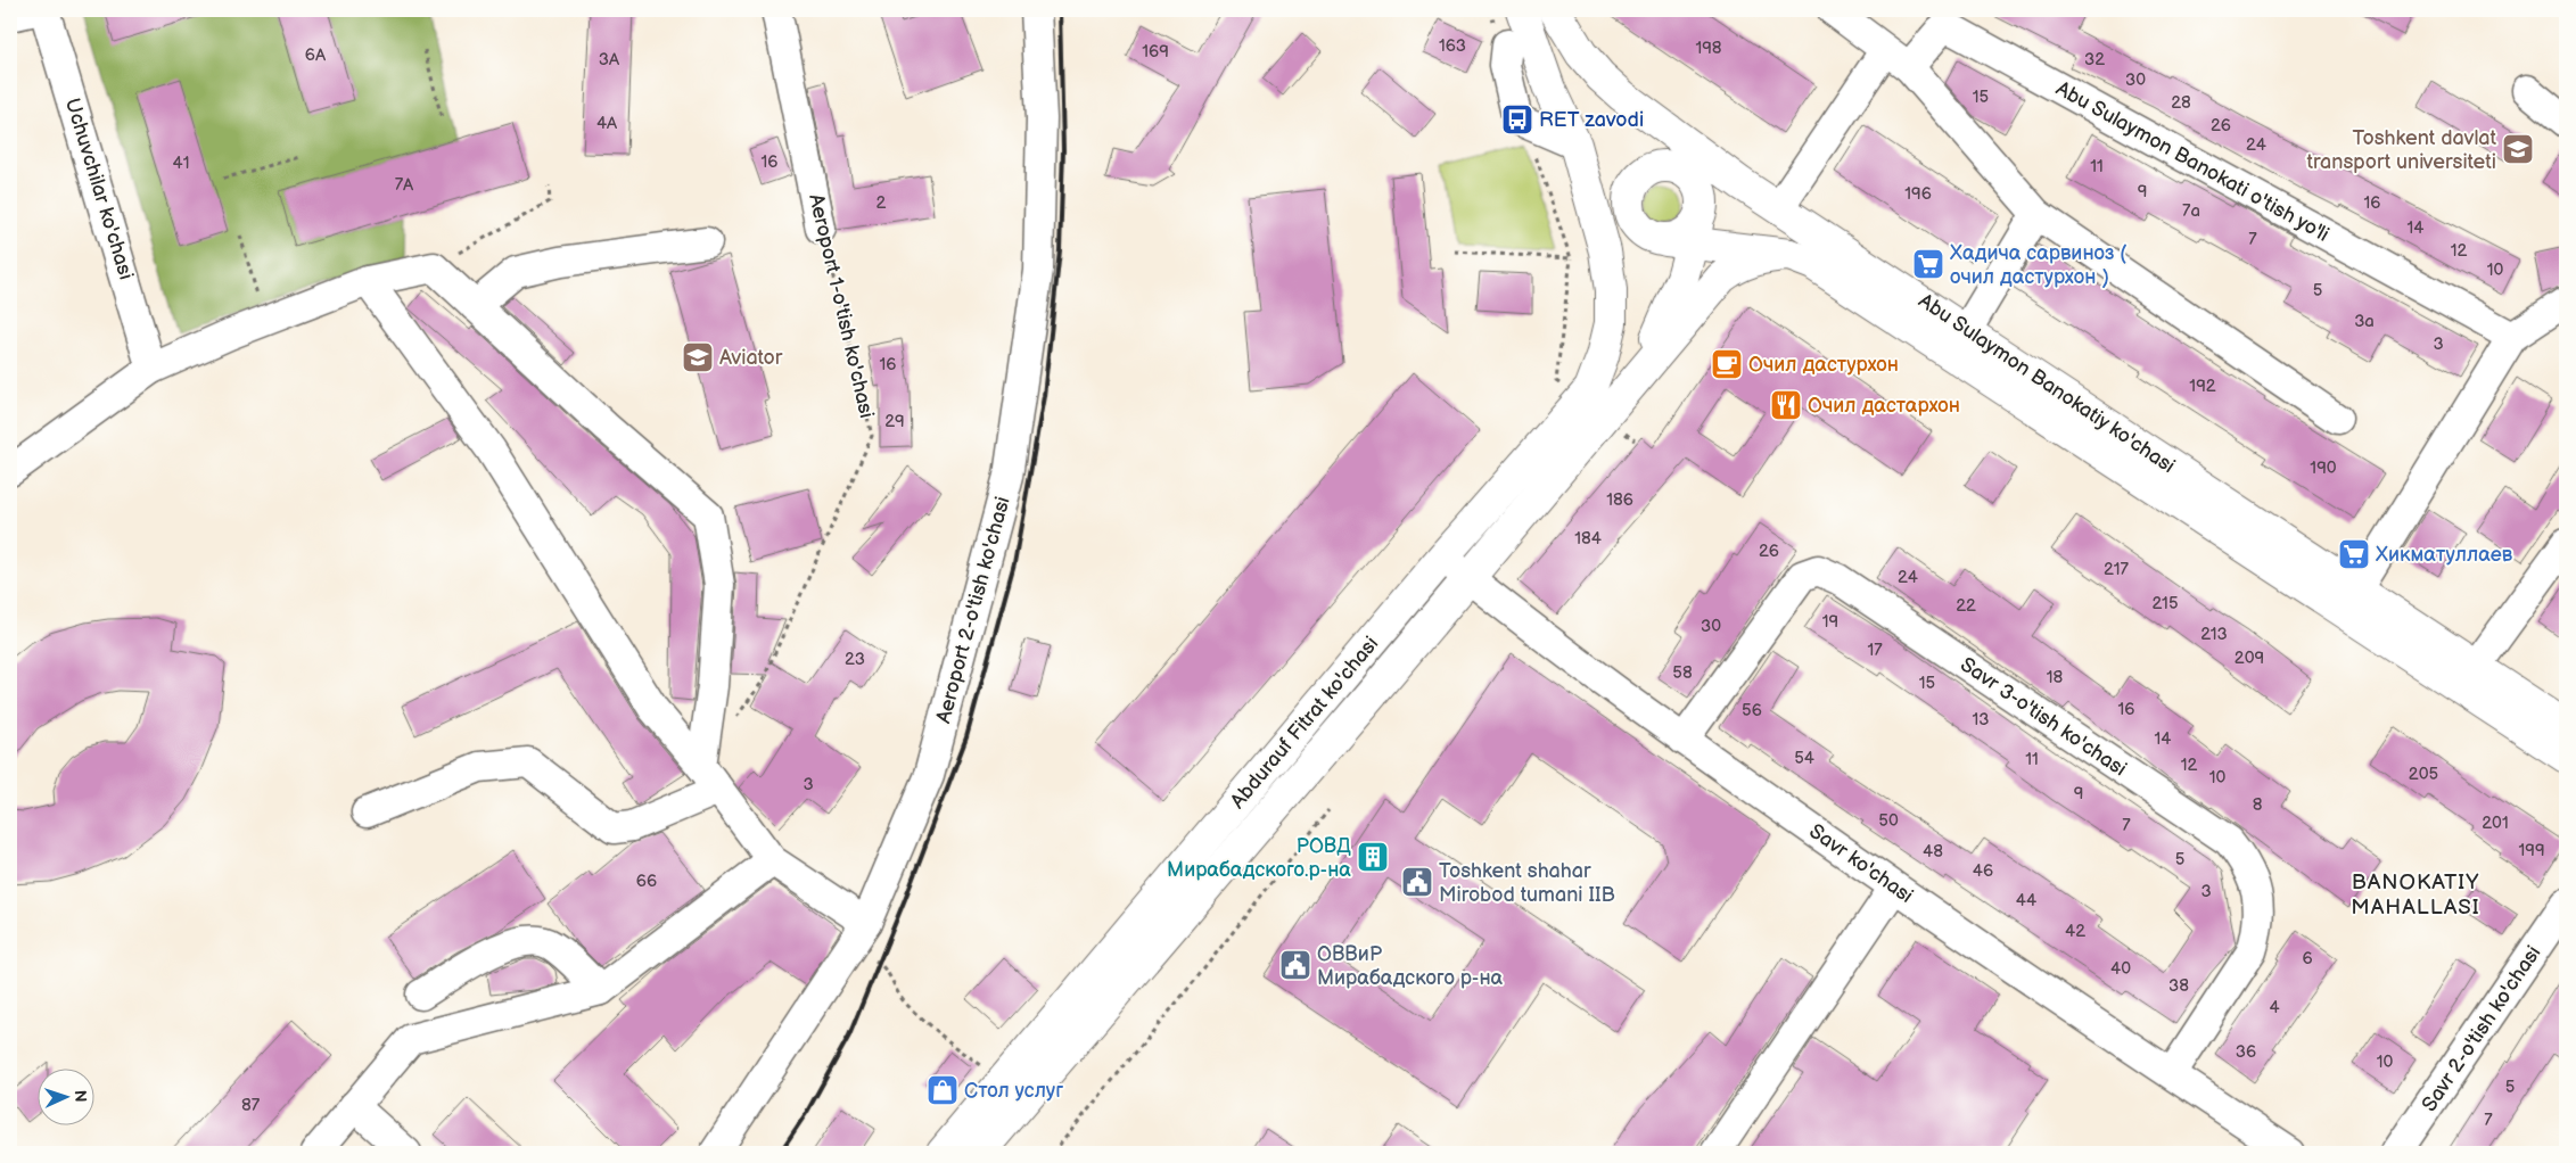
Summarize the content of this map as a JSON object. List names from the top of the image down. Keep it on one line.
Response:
{"streets":{"main road":["Abu Sulaymon Banokatiy ko'chasi","Abdurauf Fitrat ko'chasi"],"street":["Abu Sulaymon Banokati o'tish yo'li","Uchuvchilar ko'chasi","Aeroport 1-o'tish ko'chasi","Aeroport 2-o'tish ko'chasi","Savr 3-o'tish ko'chasi","Savr ko'chasi","Savr 2-o'tish ko'chasi"]},"crossings":[["Abu Sulaymon Banokatiy ko'chasi","Abdurauf Fitrat ko'chasi"],["Savr 3-o'tish ko'chasi","Savr ko'chasi"],["Abdurauf Fitrat ko'chasi","Savr ko'chasi"]],"districts":["BANOKATIY MAHALLASI"],"places":{"bus stop":["RET zavodi"],"school or university":["Toshkent davlat transport universiteti","Aviator"],"supermarket":["Хадича сарвиноз ( очил дастурхон )","Хикматуллаев"],"cafe":["Очил дастурхон"],"restaurant":["Очил дастархон"],"building":["РОВД Мирабадского.р-на"],"public building":["Toshkent shahar Mirobod tumani IIB","ОВВиР Мирабадского р-на"],"shop":["Стол услуг"]},"house_numbers":["163","198","169","6A","3А","32","30","15","28","4А","26","24","16","41","11","7A","9","196","2","16","7a","14","7","12","10","5","3a","3","16","192","29","190","186","184","26","217","24","215","22","19","30","213","17","209","23","58","18","15","16","56","13","14","54","11","12","205","10","3","9","8","50","201","7","199","48","5","46","66","3","44","42","6","40","38","4","36","10","5","87","7"],"north":"right"}
